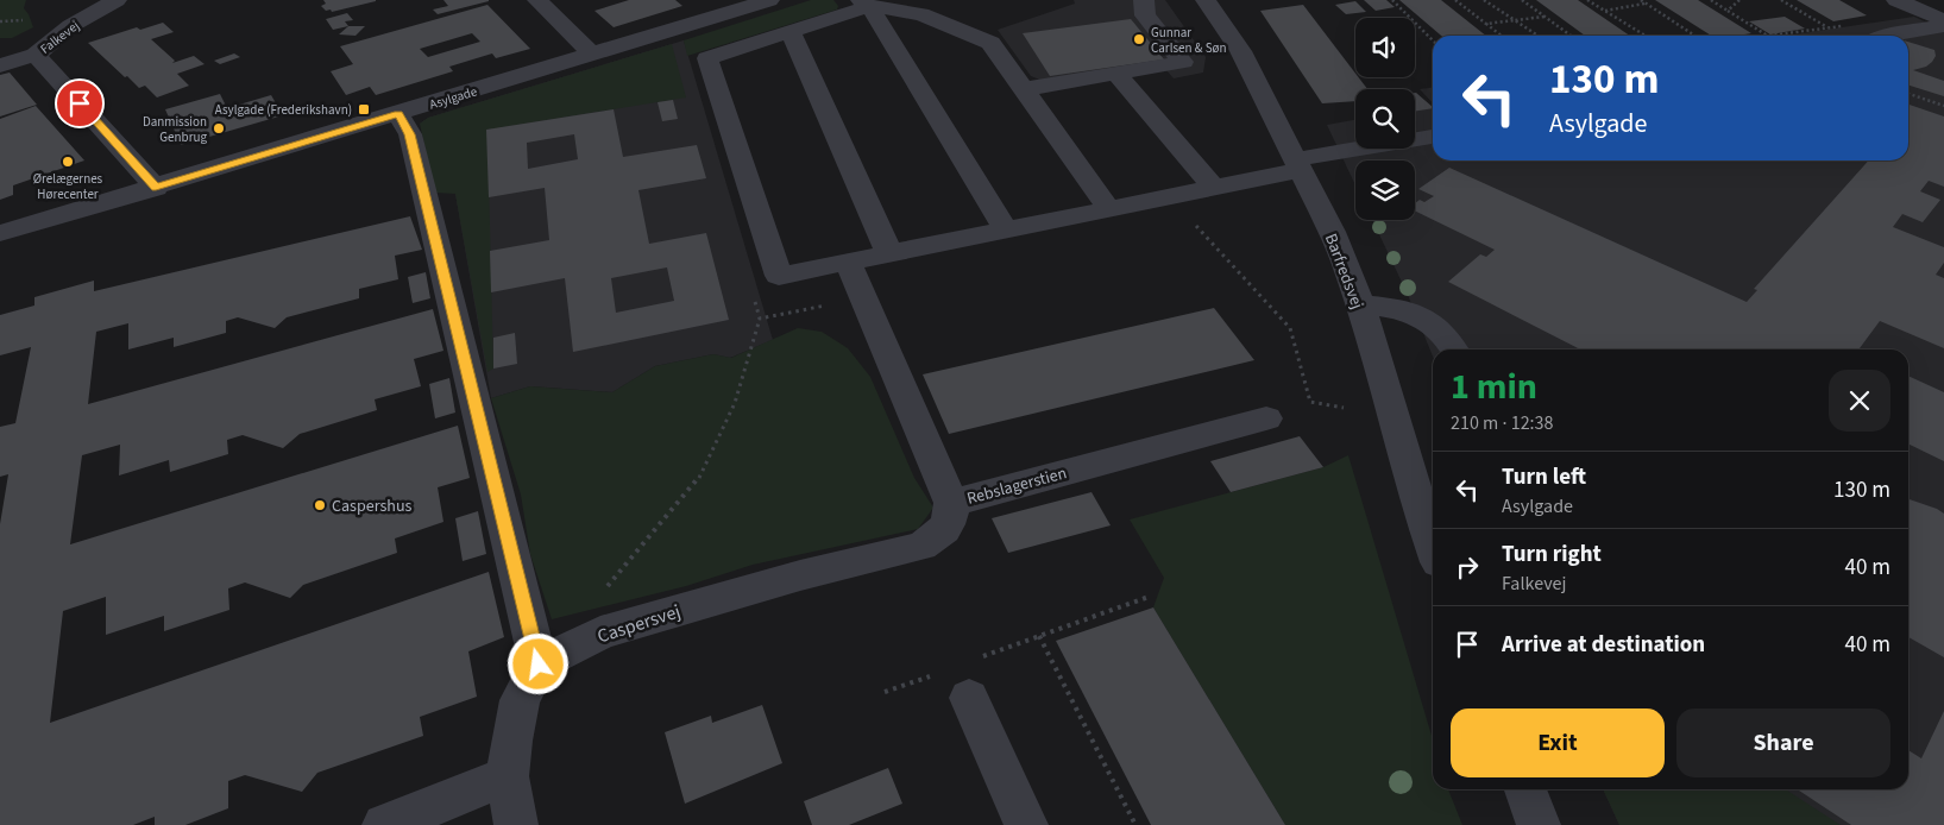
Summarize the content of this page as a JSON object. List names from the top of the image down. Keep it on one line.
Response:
{"streets":{"street":["Falkevej","Asylgade","Barfredsvej","Rebslagerstien","Caspersvej"]},"crossings":[["Falkevej","Asylgade"],["Rebslagerstien","Caspersvej"]],"places":{"other":["Gunnar Carlsen & Søn","Danmission Genbrug","Ørelægernes Hørecenter","Caspershus"],"transit":["Asylgade (Frederikshavn)"]},"page":{"turn":["130 m","Asylgade"],"heading":["1 min","210 m · 12:38"],"list":[{"name":"Turn left","note":"Asylgade","value":"130 m"},{"name":"Turn right","note":"Falkevej","value":"40 m"},{"name":"Arrive at destination","value":"40 m"}],"buttons":["Exit","Share"]}}
